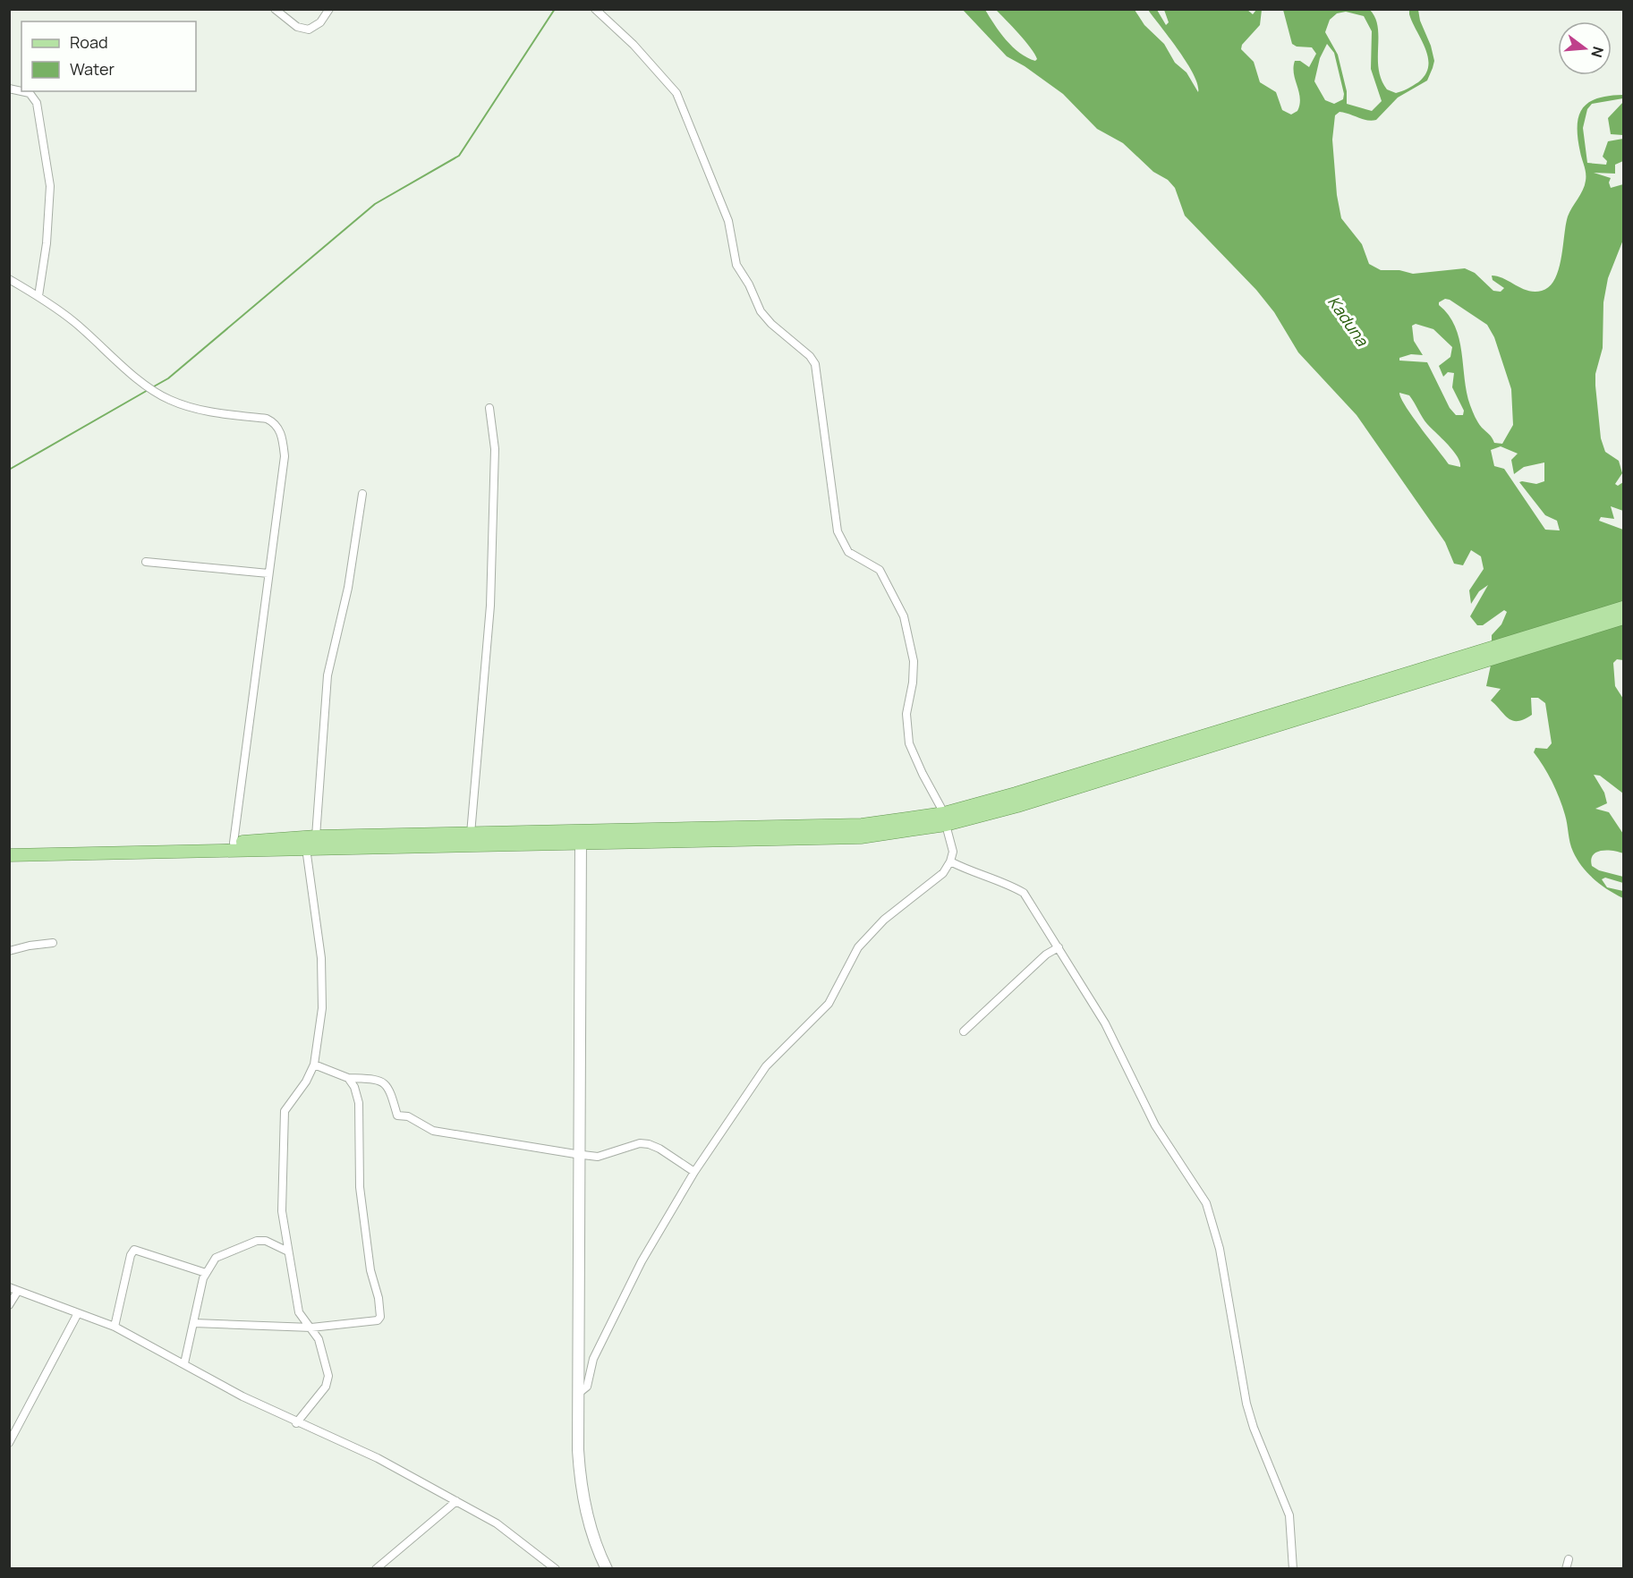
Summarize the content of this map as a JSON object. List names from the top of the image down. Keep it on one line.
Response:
{"water":["Kaduna"],"legend":["Road","Water"],"north":"right"}
